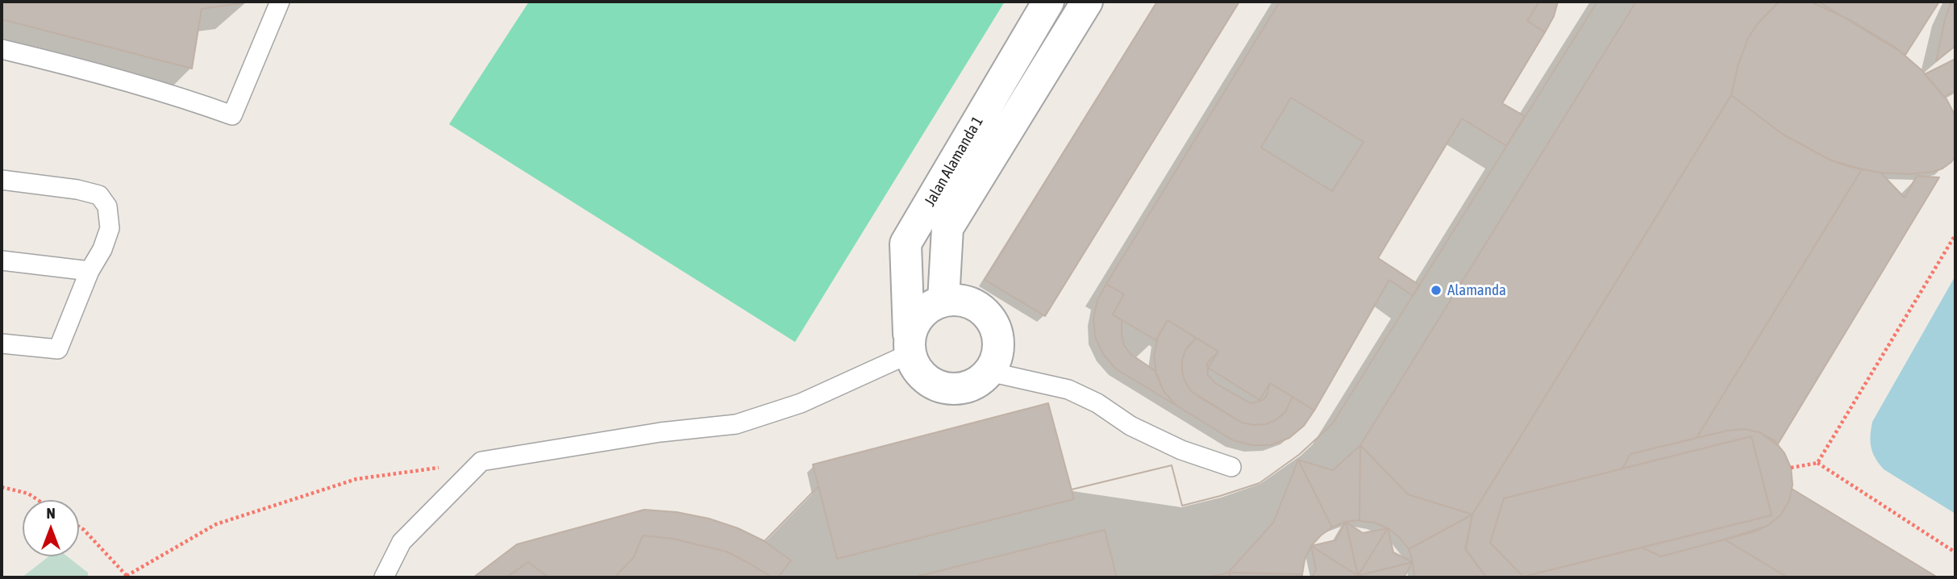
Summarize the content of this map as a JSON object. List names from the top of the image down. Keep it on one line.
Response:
{"streets":{"street":["Jalan Alamanda 1"]},"places":["Alamanda"],"north":"top"}
